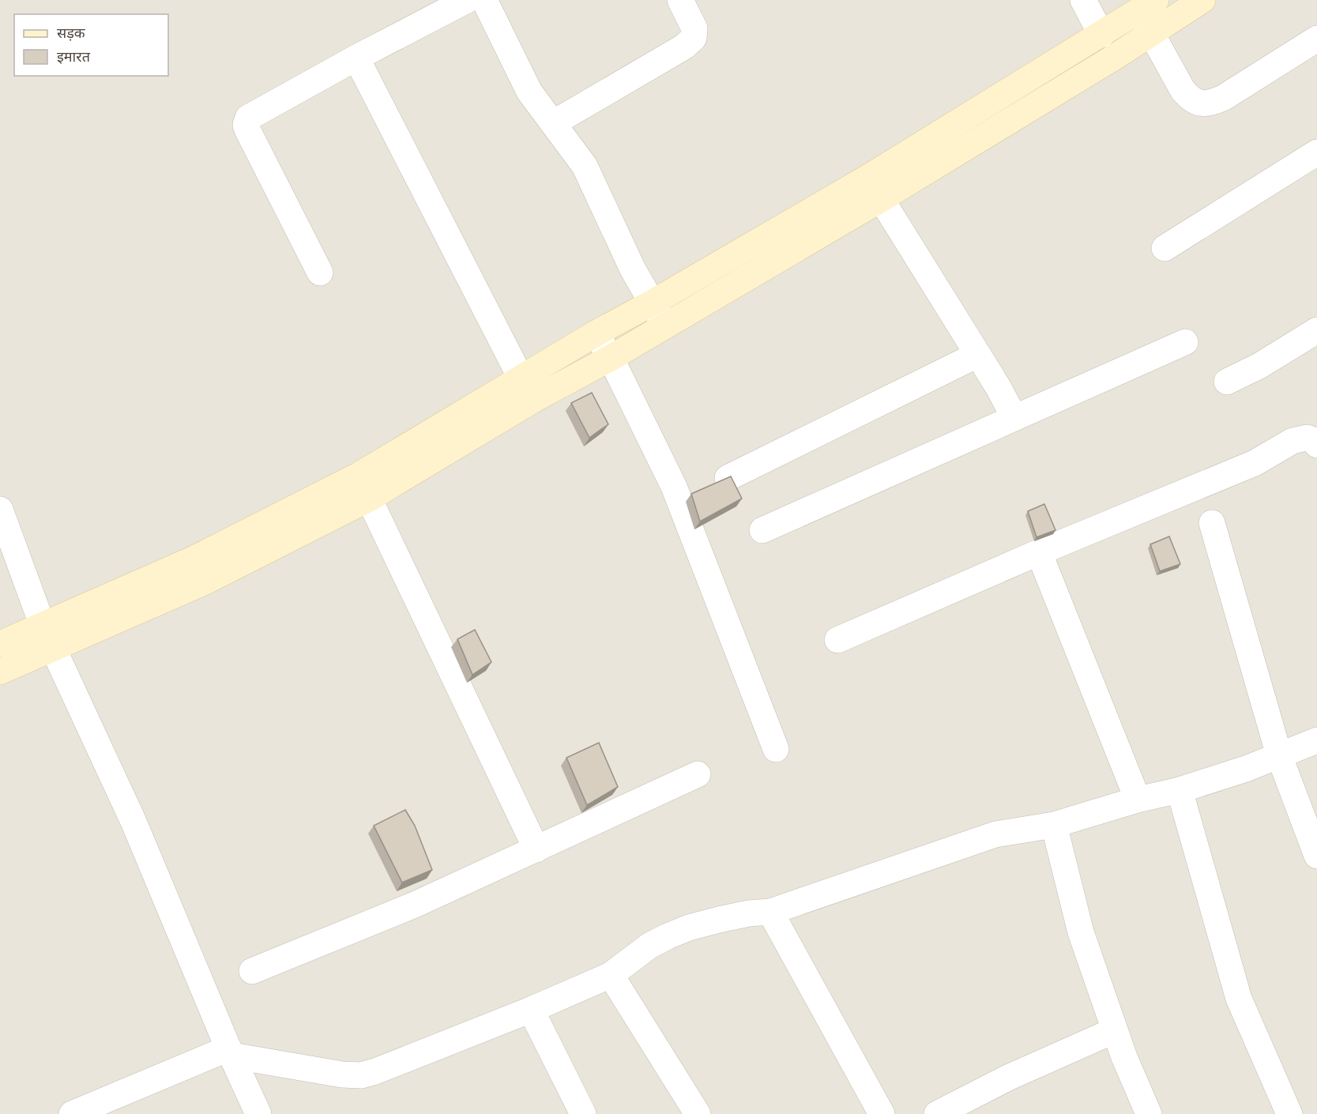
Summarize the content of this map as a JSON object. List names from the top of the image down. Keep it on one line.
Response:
{"legend":["सड़क","इमारत"]}
